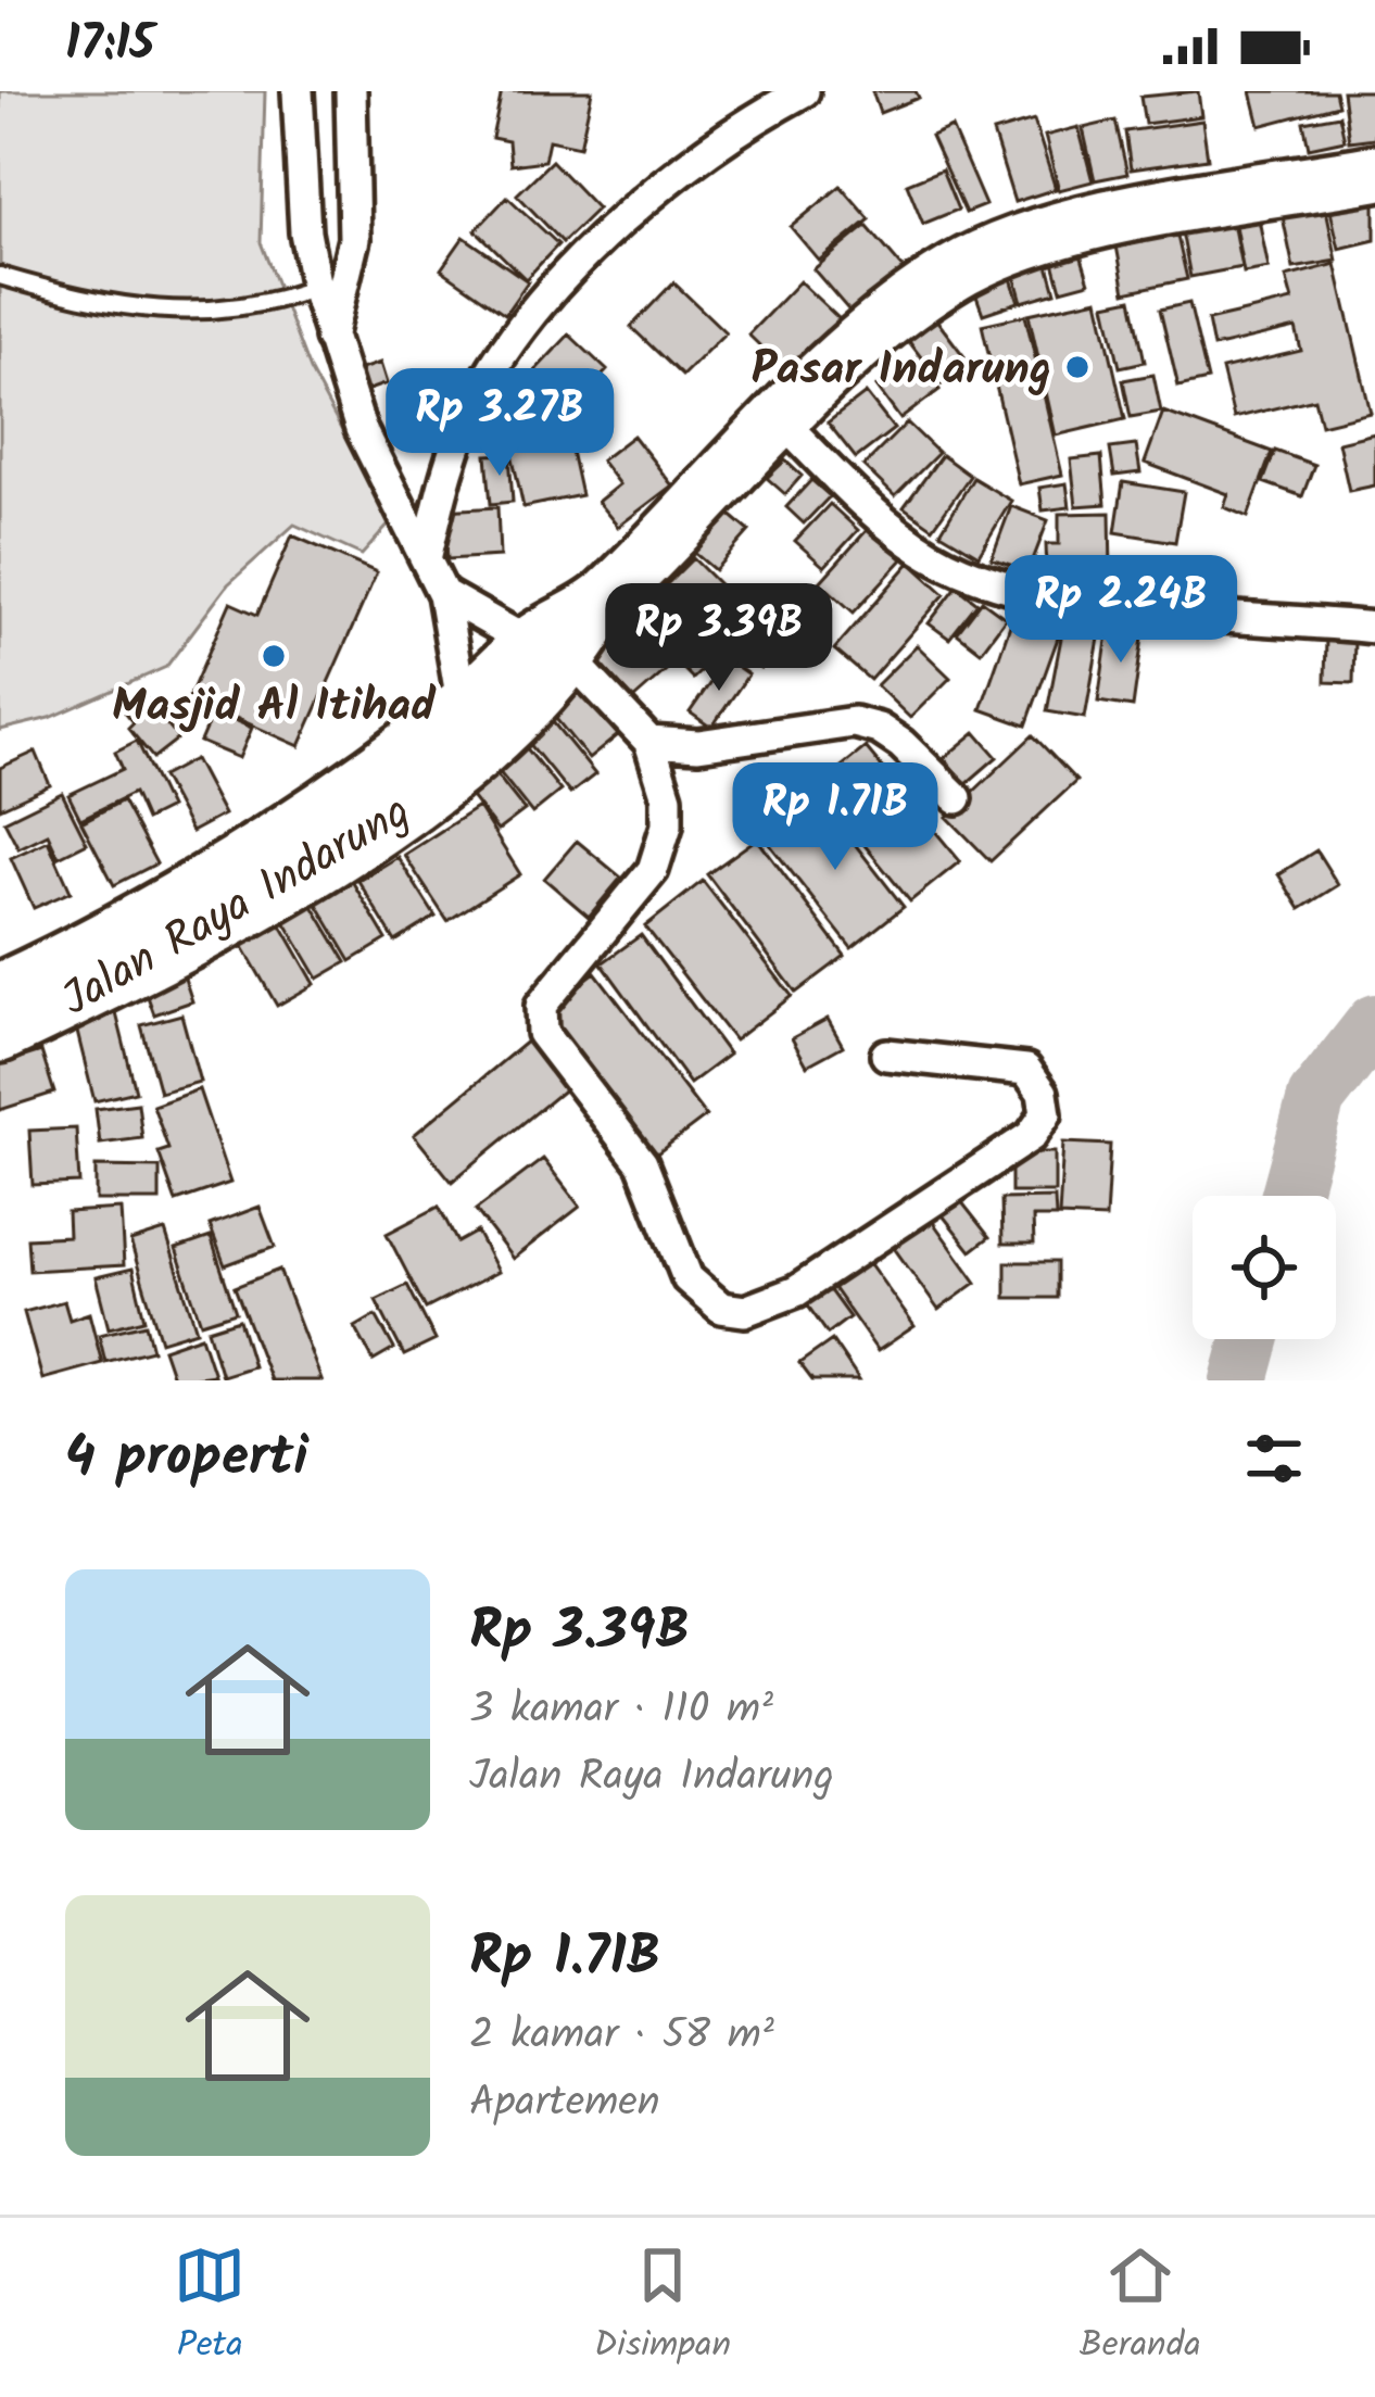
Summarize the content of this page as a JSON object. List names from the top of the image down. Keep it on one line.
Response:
{"streets":{"highway":["Jalan Raya Indarung"]},"places":["Pasar Indarung","Masjid Al Itihad"],"page":{"status":"17:15","price":["Rp 3.27B","Rp 2.24B","Rp 3.39B","Rp 1.71B"],"heading":"4 properti","list":[{"name":"Rp 3.39B","note":"3 kamar · 110 m² · Jalan Raya Indarung"},{"name":"Rp 1.71B","note":"2 kamar · 58 m² · Apartemen"}],"tabs":["Peta","Disimpan","Beranda"]}}
